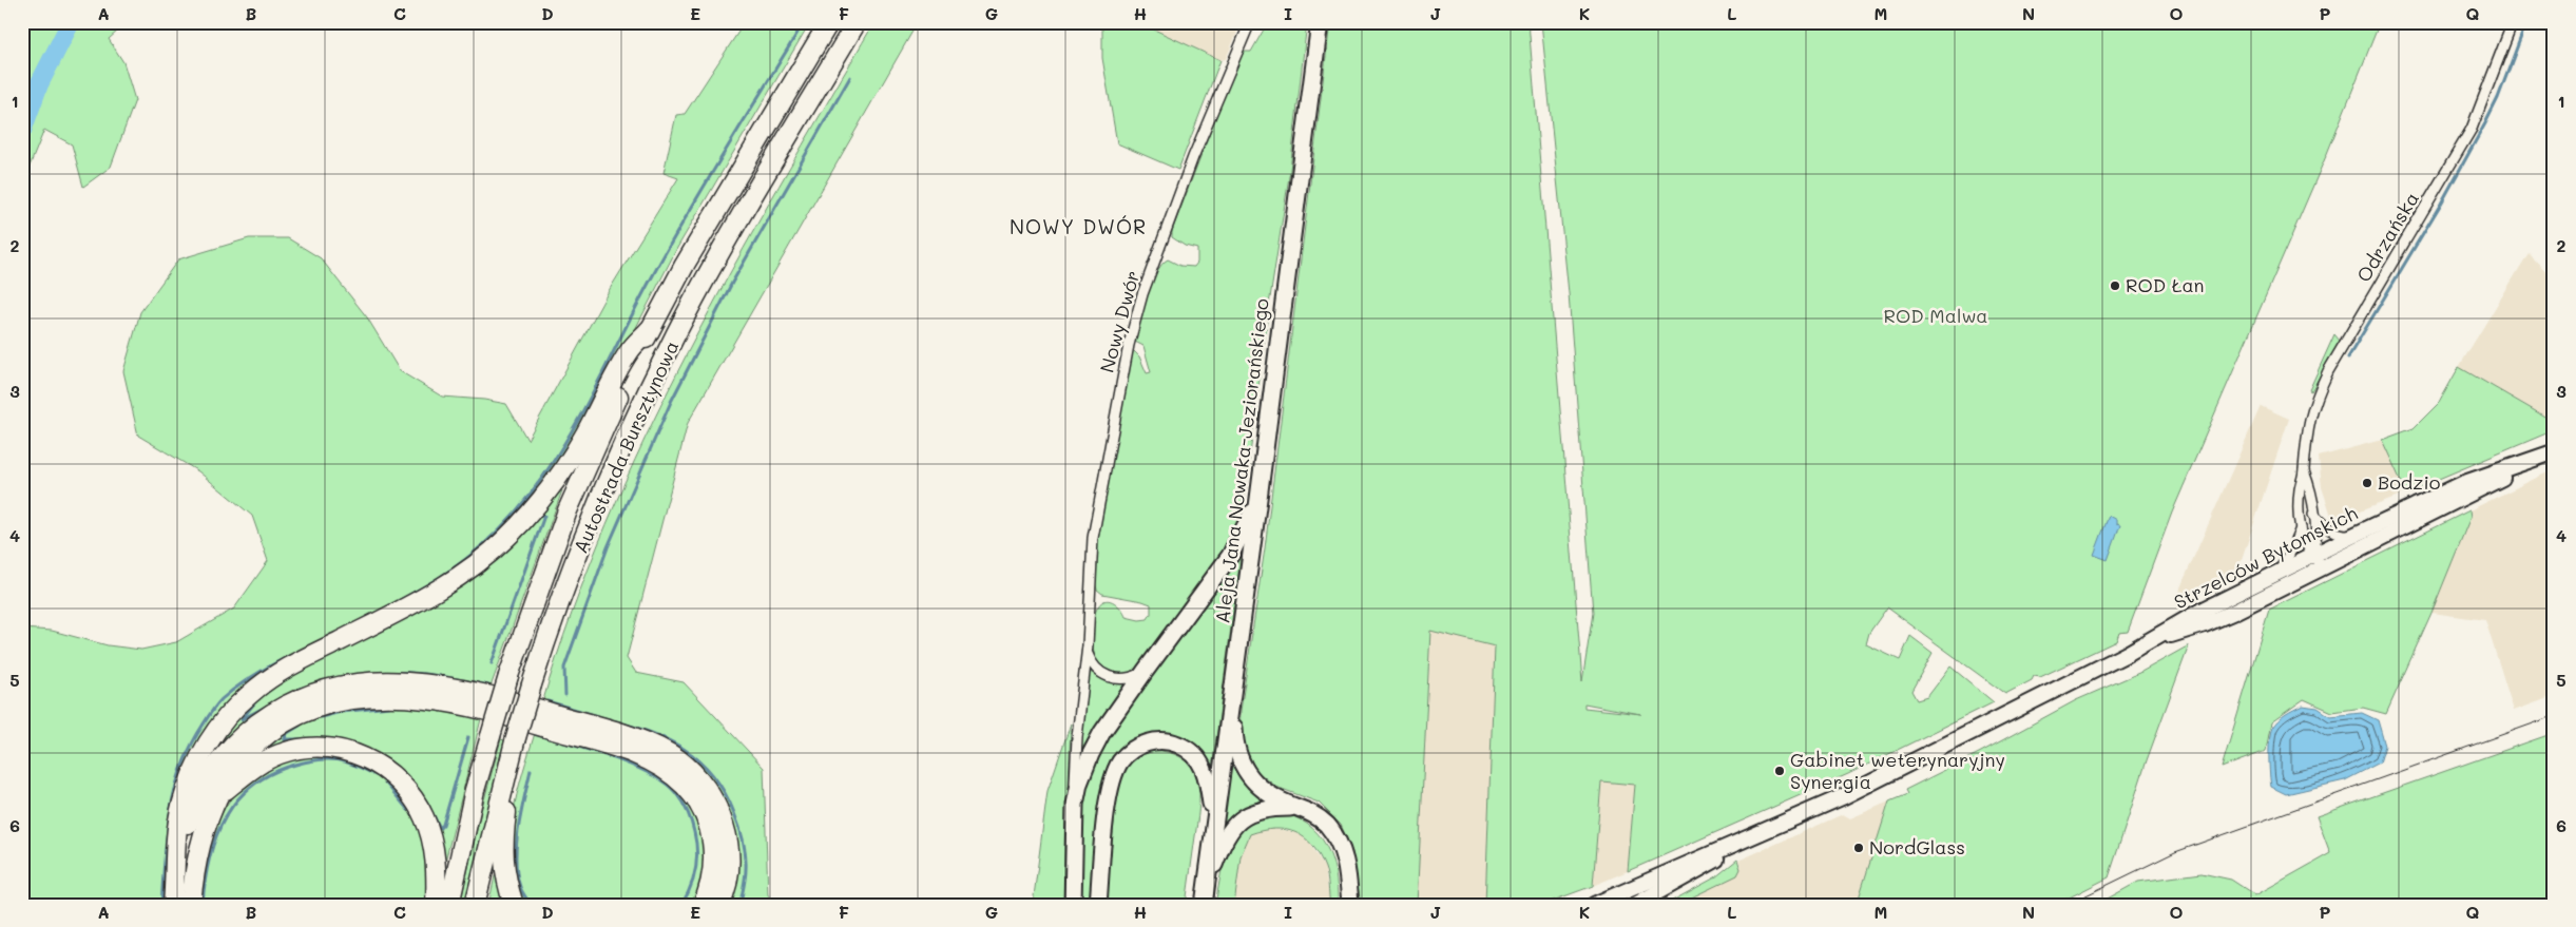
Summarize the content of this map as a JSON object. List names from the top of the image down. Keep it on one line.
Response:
{"streets":{"highway":["Autostrada Bursztynowa"],"main road":["Aleja Jana Nowaka-Jeziorańskiego","Strzelców Bytomskich"],"street":["Odrzańska","Nowy Dwór"]},"districts":["NOWY DWÓR"],"parks":["ROD Malwa"],"places":["ROD Łan","Bodzio","Gabinet weterynaryjny Synergia","NordGlass"],"grid":{"columns":["A","B","C","D","E","F","G","H","I","J","K","L","M","N","O","P","Q"],"rows":["1","2","3","4","5","6"]}}
